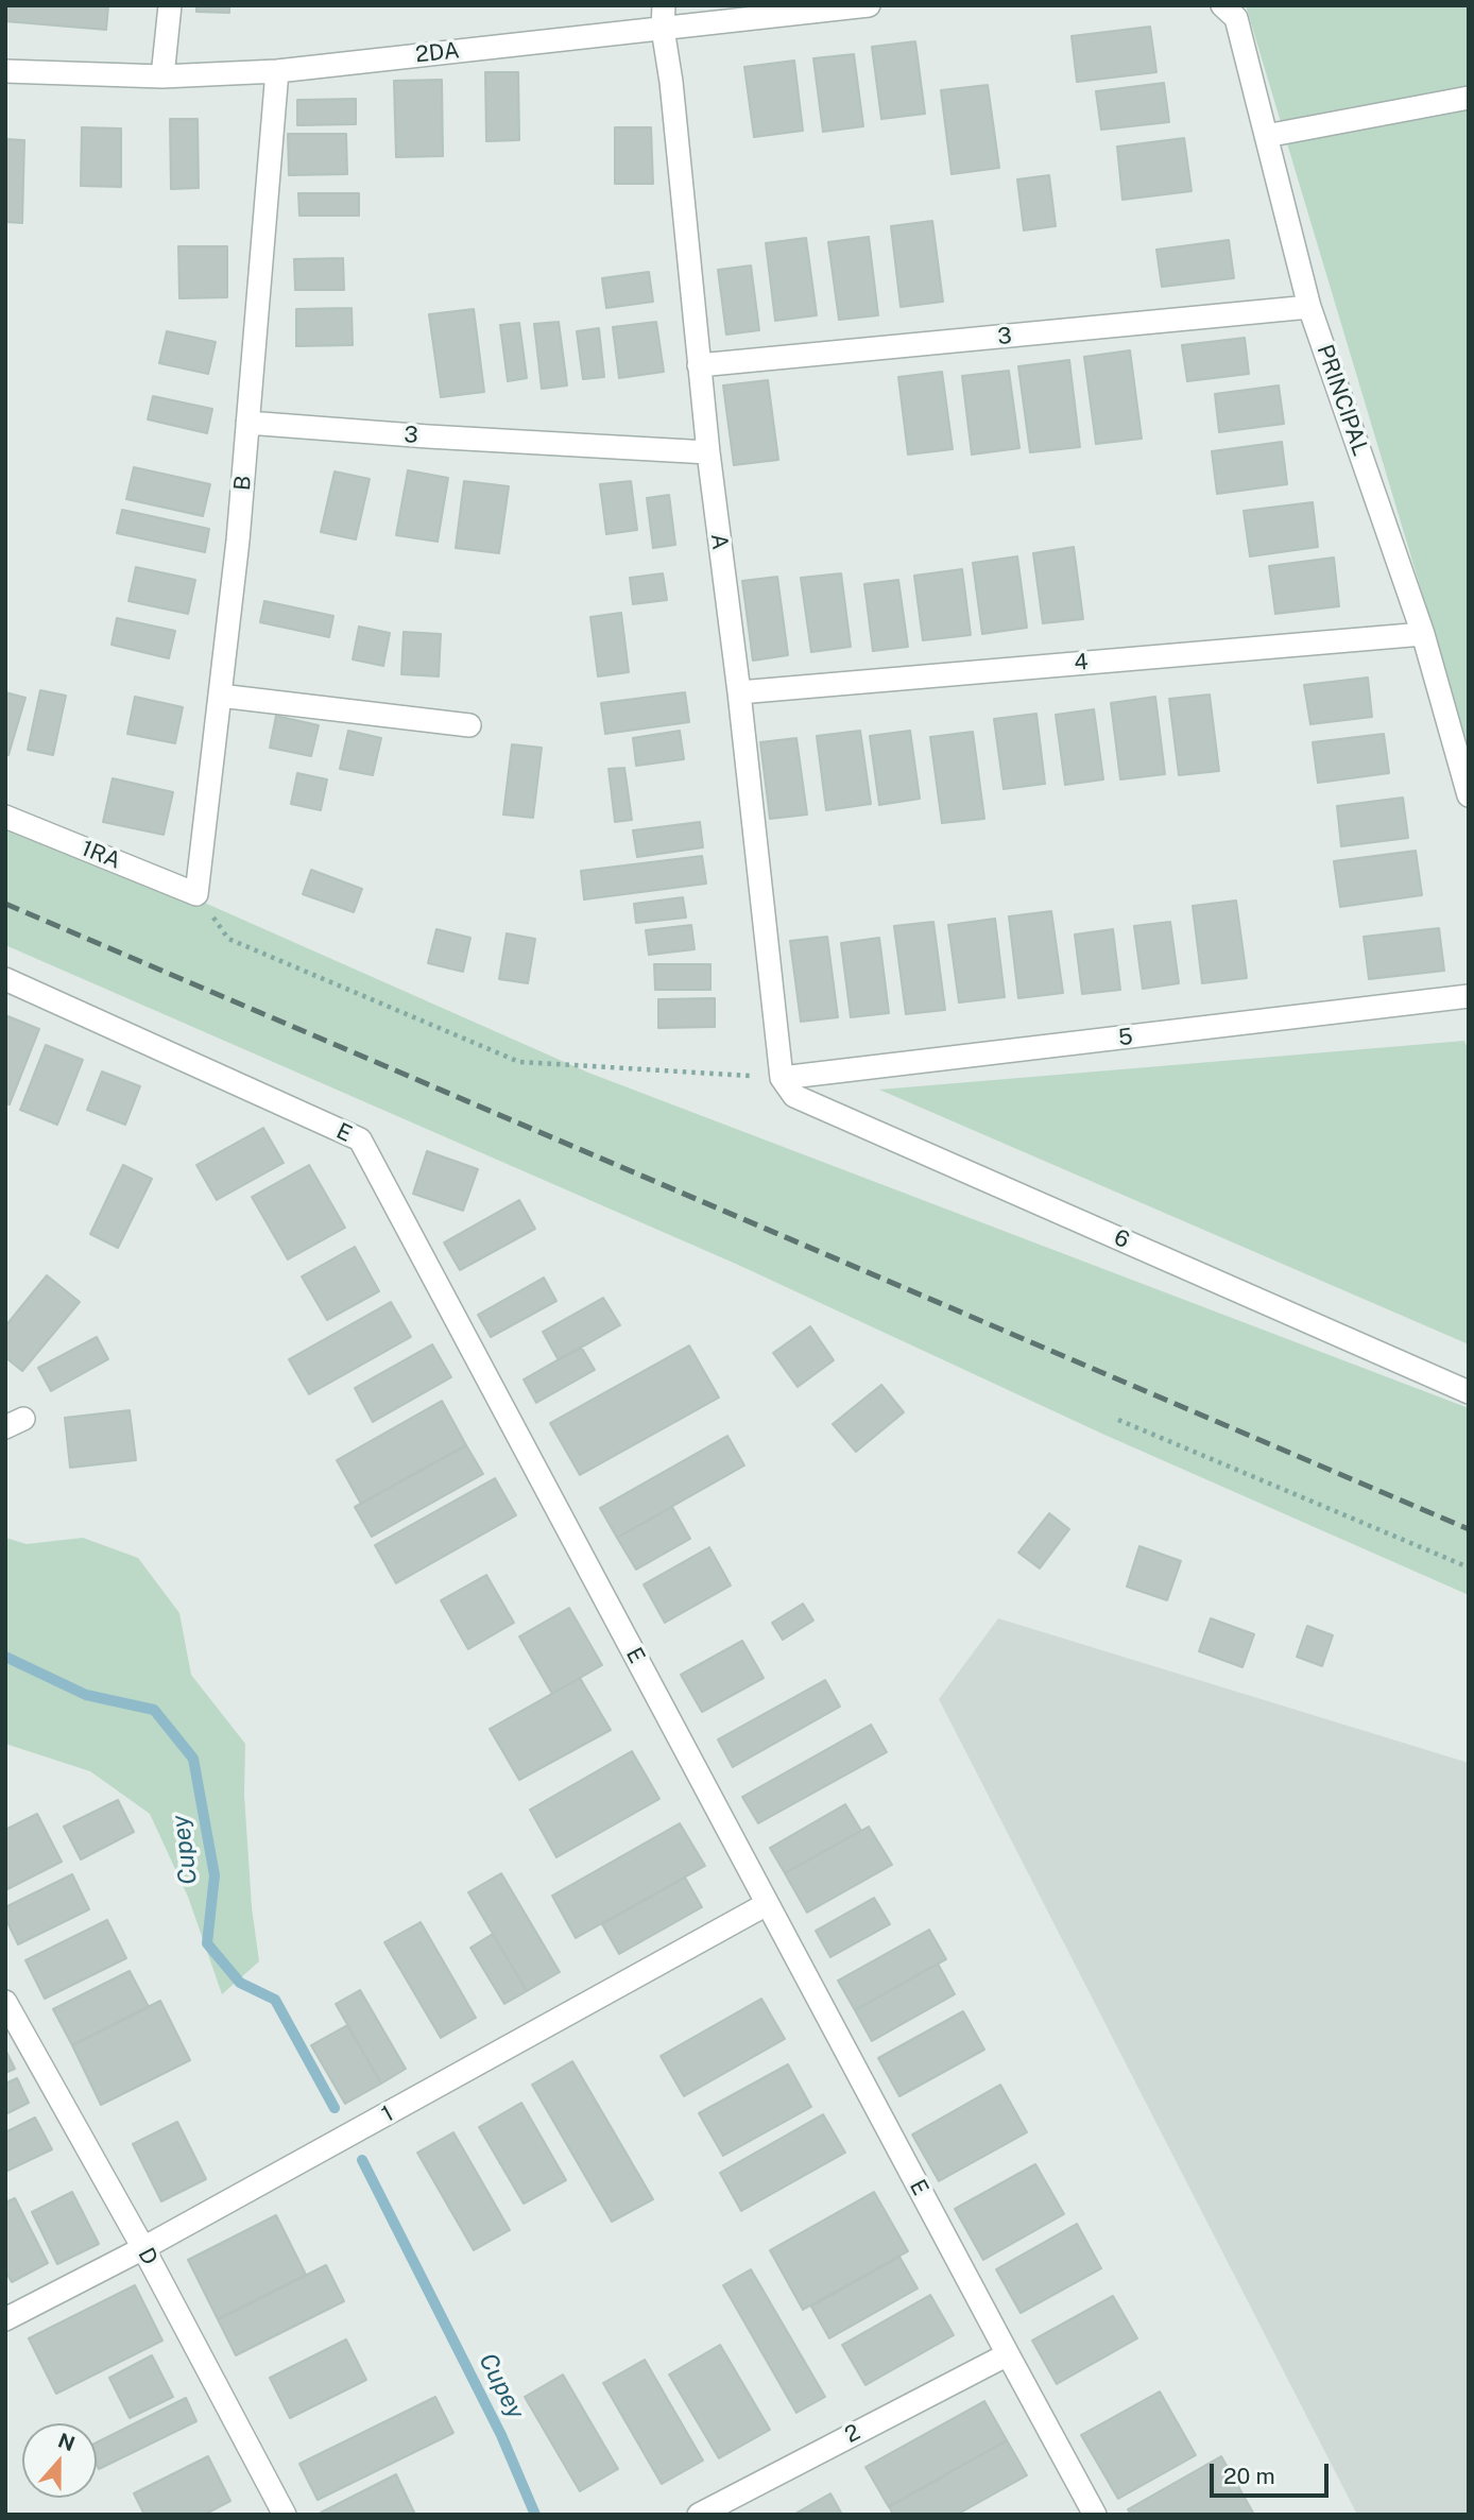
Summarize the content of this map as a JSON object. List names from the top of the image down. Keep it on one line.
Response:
{"streets":{"street":["2DA","3","PRINCIPAL","B","A","4","1RA","5","E","6","1","D","2"]},"crossings":[["2DA","B"],["2DA","A"],["3","PRINCIPAL"],["3","B"],["3","A"],["PRINCIPAL","4"],["B","1RA"],["A","4"],["A","5"],["A","6"],["5","6"],["E","1"],["E","2"],["1","D"]],"water":["Cupey"],"scale_bar":"20 m","north":"top"}
